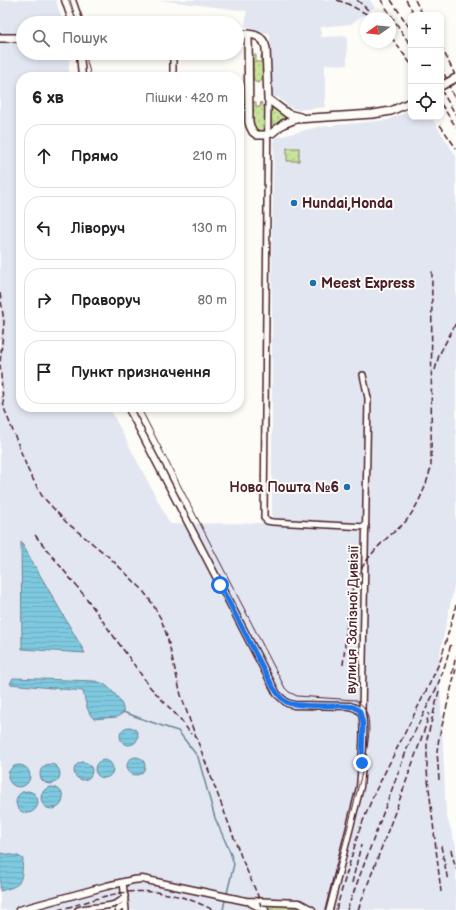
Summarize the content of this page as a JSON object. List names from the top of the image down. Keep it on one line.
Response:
{"streets":{"street":["вулиця Залізної Дивізії"]},"places":["Hundai,Honda","Meest Express","Нова Пошта №6"],"north":"left","page":{"map_buttons":["+","−"],"search":"Пошук","heading":["6 хв","Пішки · 420 m"],"list":[["Прямо","210 m"],["Ліворуч","130 m"],["Праворуч","80 m"],"Пункт призначення"]}}
